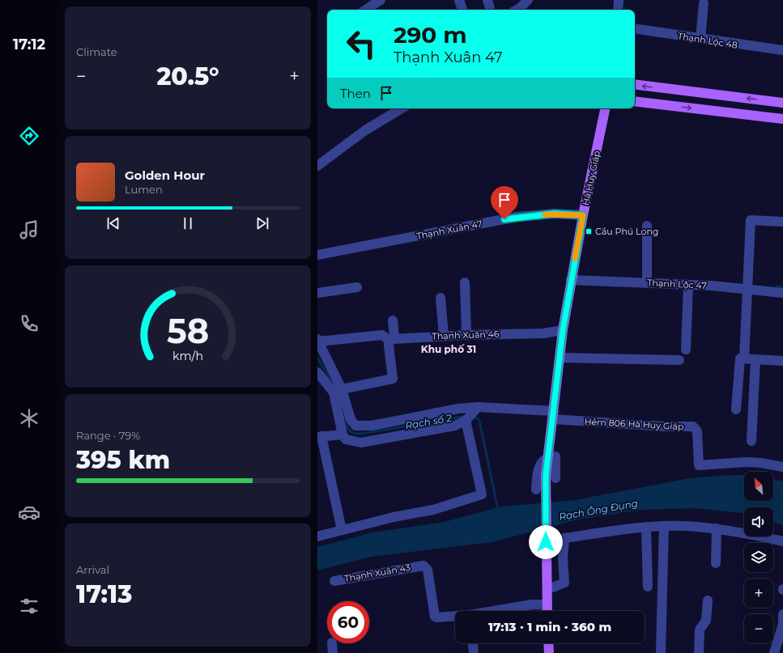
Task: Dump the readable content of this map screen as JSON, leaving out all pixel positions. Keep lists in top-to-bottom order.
{
  "streets": {
    "main road": ["Hà Huy Giáp"],
    "street": [
      "Thạnh Lộc 48",
      "Thạnh Xuân 47",
      "Thạnh Lộc 47",
      "Thạnh Xuân 46",
      "Hẻm 806 Hà Huy Giáp",
      "Thạnh Xuân 43"
    ]
  },
  "crossings": [
    ["Hà Huy Giáp", "Thạnh Xuân 47"],
    ["Hà Huy Giáp", "Thạnh Lộc 47"],
    ["Hà Huy Giáp", "Thạnh Xuân 46"],
    ["Hà Huy Giáp", "Hẻm 806 Hà Huy Giáp"]
  ],
  "districts": ["Khu phố 31"],
  "water": ["Rạch số 2", "Rạch Ông Đụng"],
  "places": {
    "transit": ["Cầu Phú Long"]
  },
  "north": "top left",
  "page": {
    "tabs": "17:12",
    "tile": [
      "Climate",
      ["Range · 79%", "395 km"],
      ["Arrival", "17:13"]
    ],
    "turn": ["290 m", "Thạnh Xuân 47"],
    "heat": ["−", "20.5°", "+"],
    "then": "Then",
    "song": ["Golden Hour", "Lumen"],
    "map_buttons": ["+", "−"],
    "limit": "60",
    "trip": "17:13 · 1 min · 360 m",
    "gauge": ["58", "km/h"]
  }
}
